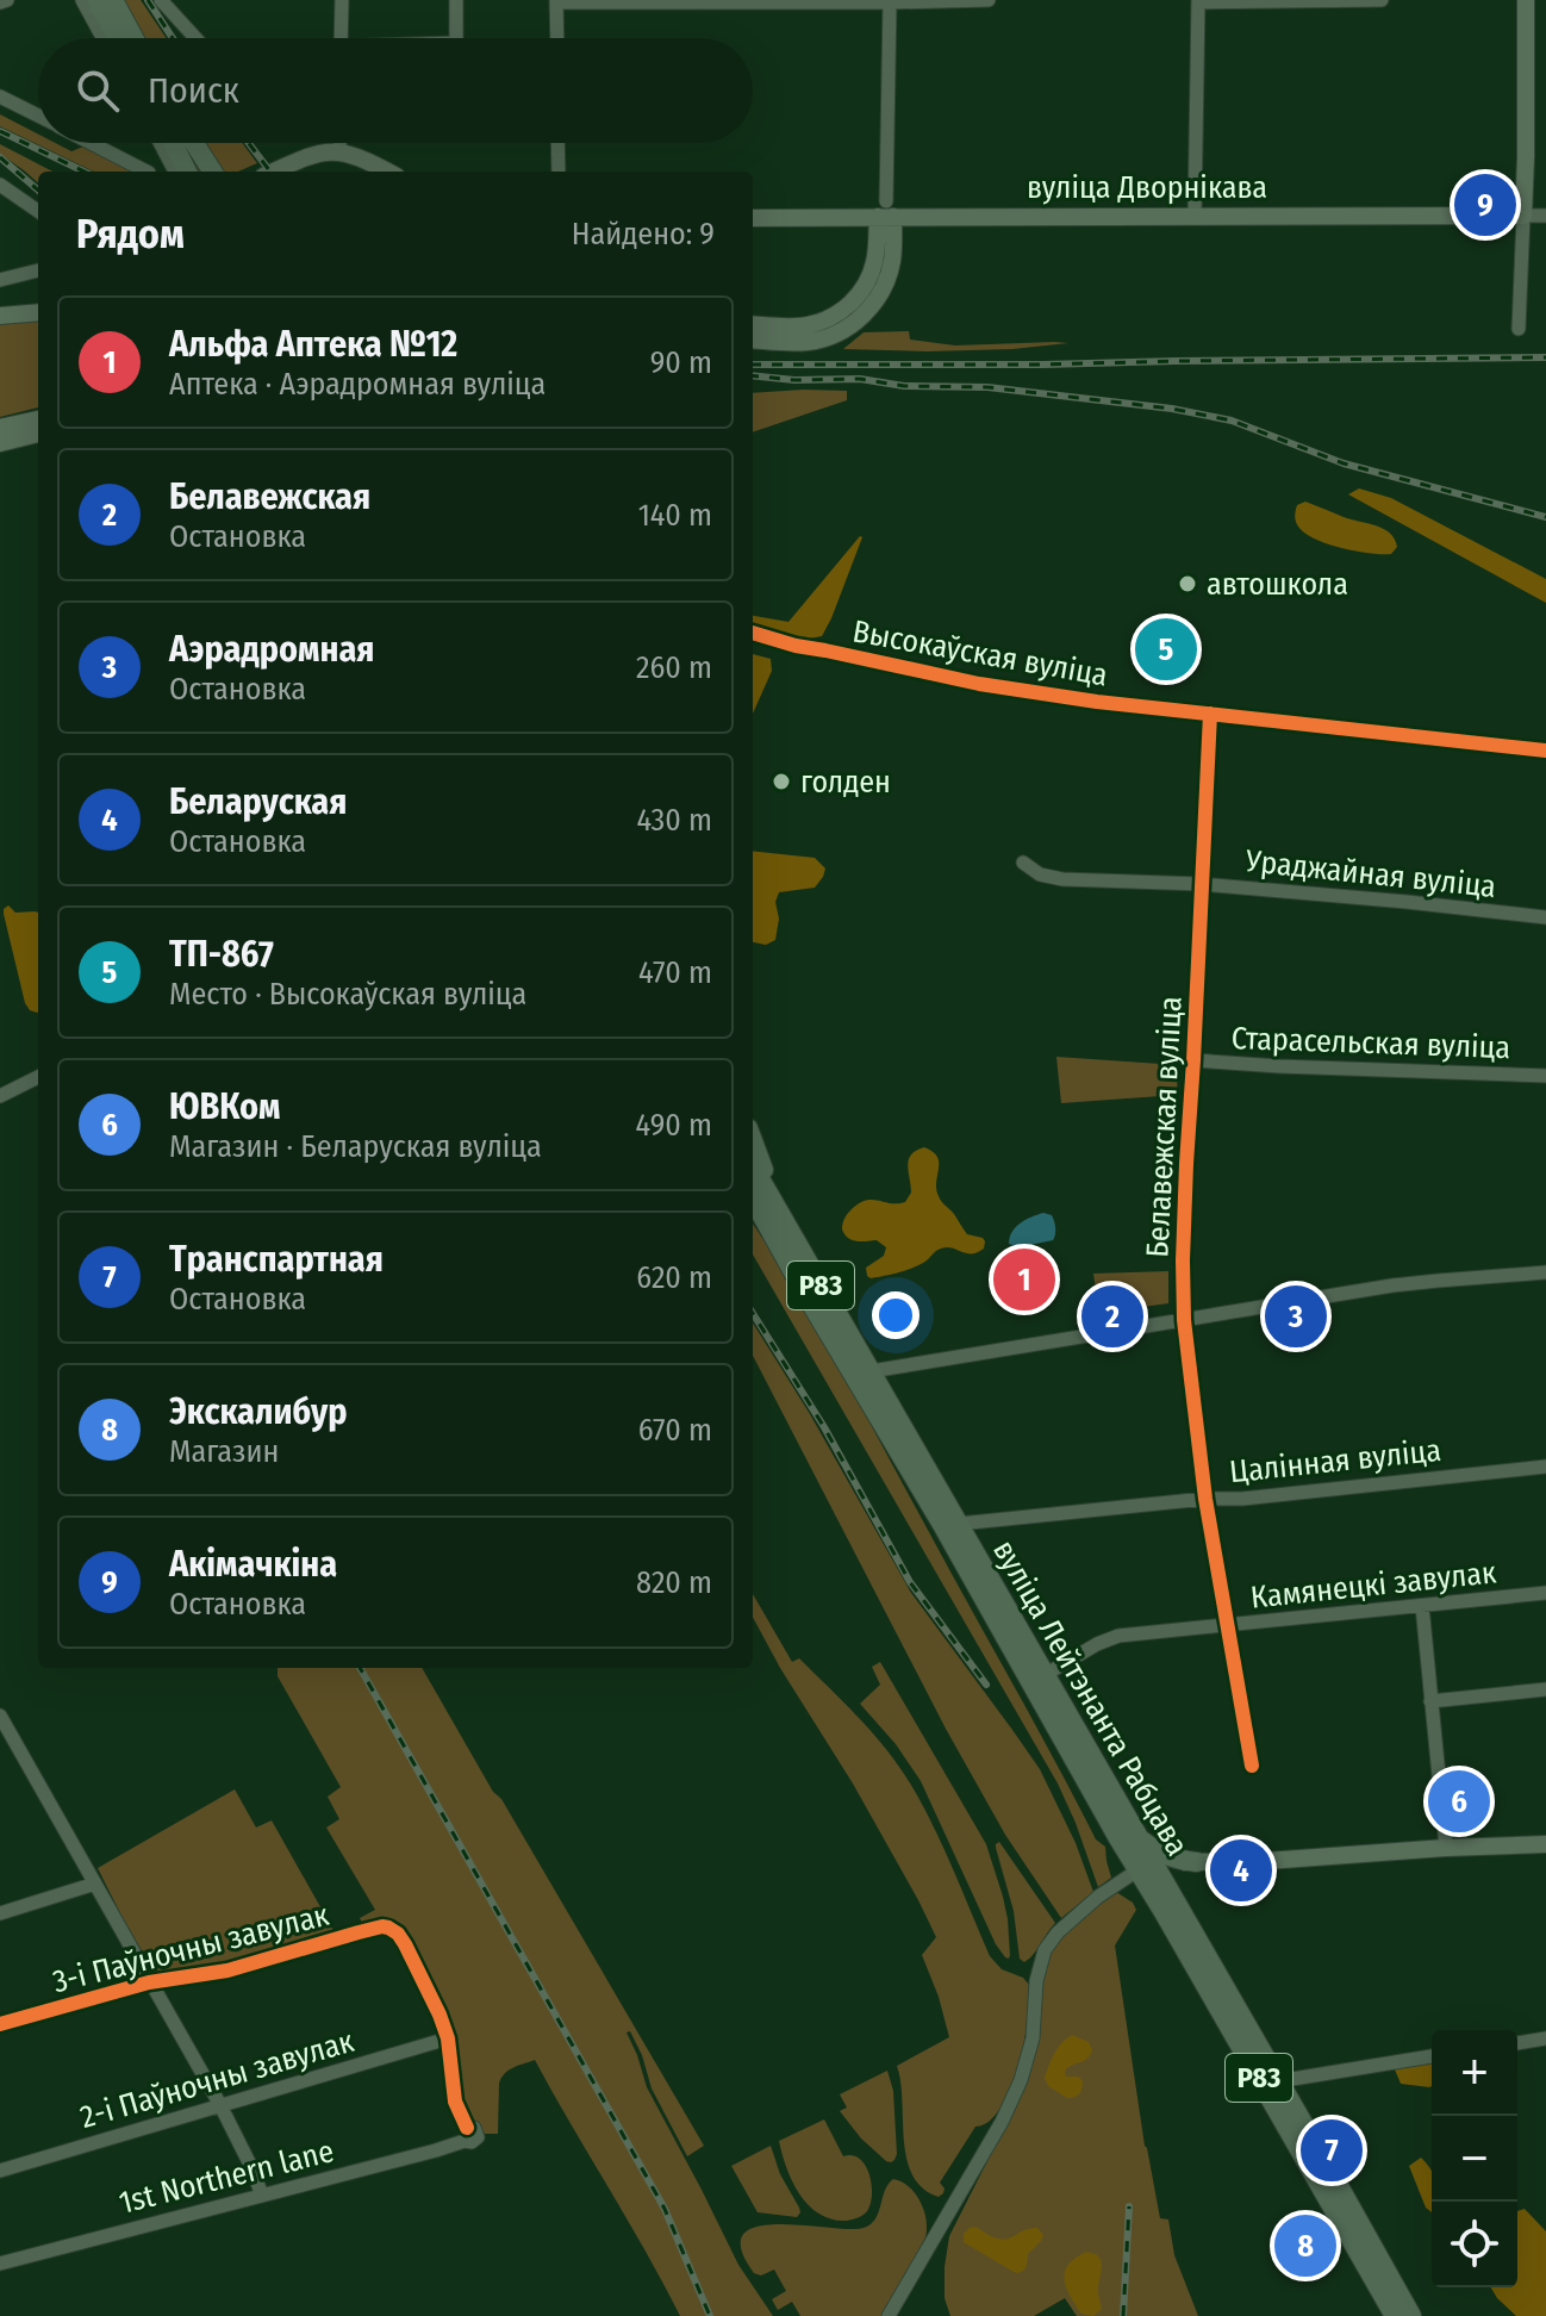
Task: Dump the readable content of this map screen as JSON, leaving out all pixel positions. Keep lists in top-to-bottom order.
{
  "streets": {
    "highway": ["Р83", "вуліца Лейтэнанта Рабцава"],
    "main road": ["вуліца Дворнікава"],
    "street": [
      "Высокаўская вуліца",
      "Ураджайная вуліца",
      "Старасельская вуліца",
      "Белавежская вуліца",
      "Цалінная вуліца",
      "Камянецкі завулак",
      "3-і Паўночны завулак",
      "2-і Паўночны завулак",
      "1st Northern lane"
    ]
  },
  "crossings": [
    ["Высокаўская вуліца", "Белавежская вуліца"],
    ["Ураджайная вуліца", "Белавежская вуліца"],
    ["Старасельская вуліца", "Белавежская вуліца"],
    ["Белавежская вуліца", "Цалінная вуліца"],
    ["Белавежская вуліца", "Камянецкі завулак"],
    ["Цалінная вуліца", "вуліца Лейтэнанта Рабцава"],
    ["Камянецкі завулак", "вуліца Лейтэнанта Рабцава"],
    ["3-і Паўночны завулак", "2-і Паўночны завулак"],
    ["3-і Паўночны завулак", "1st Northern lane"],
    ["2-і Паўночны завулак", "1st Northern lane"]
  ],
  "places": ["автошкола", "голден"],
  "page": {
    "search": "Поиск",
    "pins": [
      "9",
      "5",
      "1",
      "2",
      "3",
      "6",
      "4",
      "7",
      "8"
    ],
    "heading": ["Рядом", "Найдено: 9"],
    "list": [
      {
        "mark": "1",
        "name": "Альфа Аптека №12",
        "note": "Аптека · Аэрадромная вуліца",
        "value": "90 m"
      },
      {
        "mark": "2",
        "name": "Белавежская",
        "note": "Остановка",
        "value": "140 m"
      },
      {
        "mark": "3",
        "name": "Аэрадромная",
        "note": "Остановка",
        "value": "260 m"
      },
      {
        "mark": "4",
        "name": "Беларуская",
        "note": "Остановка",
        "value": "430 m"
      },
      {
        "mark": "5",
        "name": "ТП-867",
        "note": "Место · Высокаўская вуліца",
        "value": "470 m"
      },
      {
        "mark": "6",
        "name": "ЮВКом",
        "note": "Магазин · Беларуская вуліца",
        "value": "490 m"
      },
      {
        "mark": "7",
        "name": "Транспартная",
        "note": "Остановка",
        "value": "620 m"
      },
      {
        "mark": "8",
        "name": "Экскалибур",
        "note": "Магазин",
        "value": "670 m"
      },
      {
        "mark": "9",
        "name": "Акімачкіна",
        "note": "Остановка",
        "value": "820 m"
      }
    ],
    "map_buttons": ["+", "−"]
  }
}
